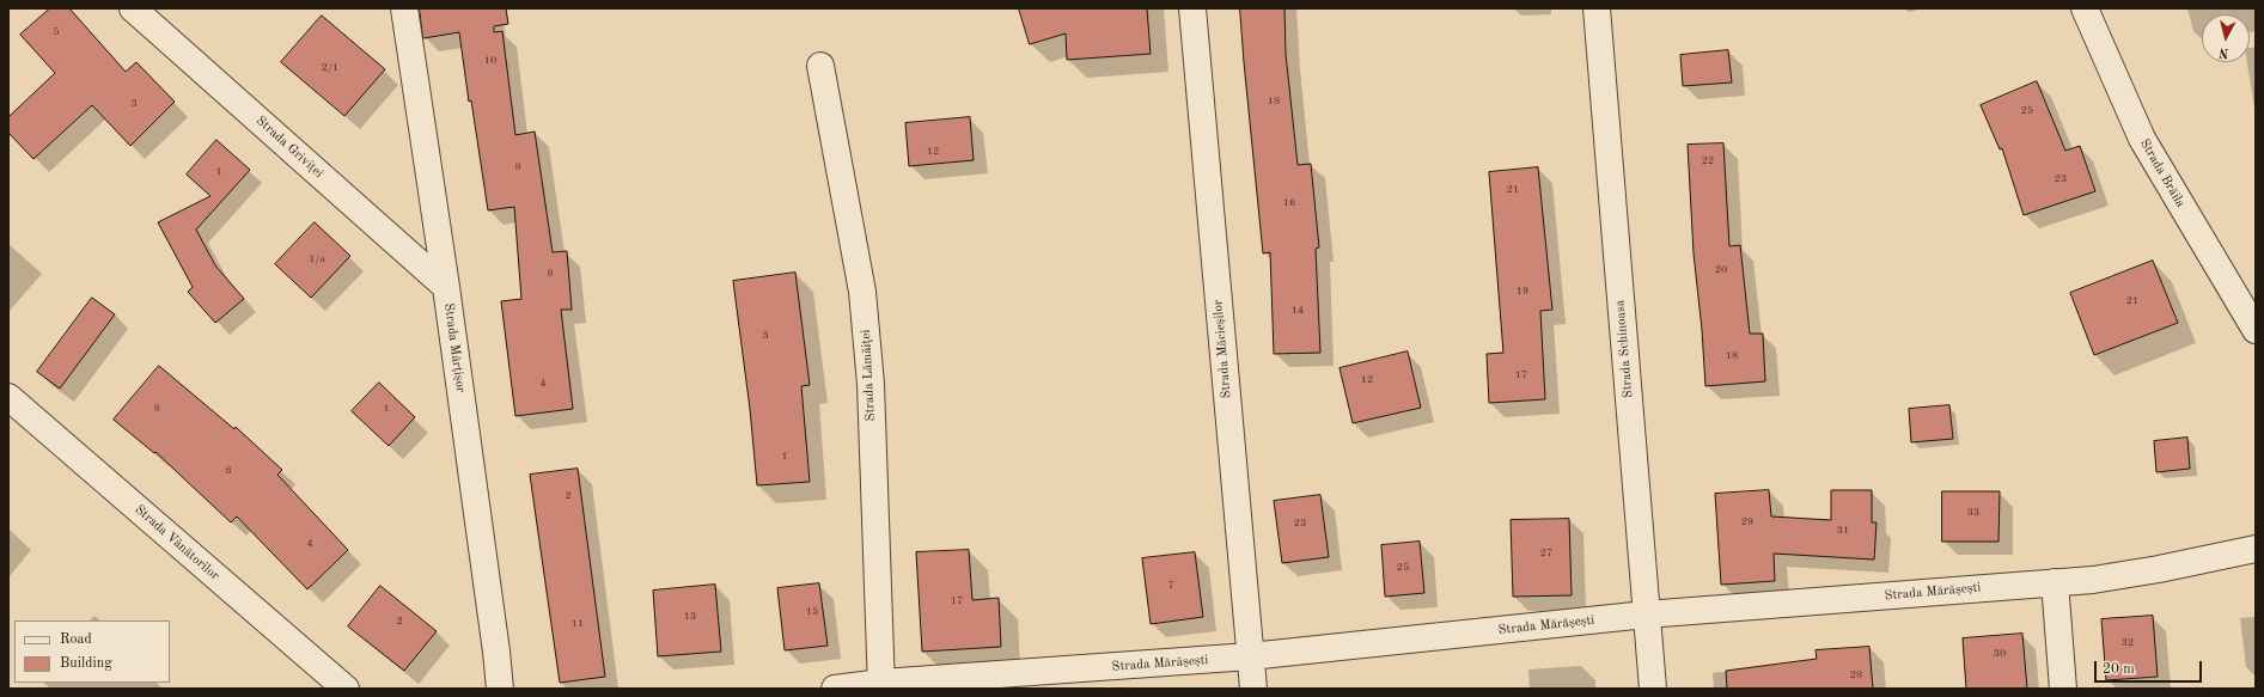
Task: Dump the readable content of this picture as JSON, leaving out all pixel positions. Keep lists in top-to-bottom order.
{
  "streets": {
    "street": [
      "Strada Griviței",
      "Strada Brăila",
      "Strada Mărțișor",
      "Strada Măcieșilor",
      "Strada Schinoasa",
      "Strada Lămăiței",
      "Strada Vânătorilor",
      "Strada Mărășești"
    ]
  },
  "crossings": [
    ["Strada Griviței", "Strada Mărțișor"],
    ["Strada Măcieșilor", "Strada Mărășești"],
    ["Strada Schinoasa", "Strada Mărășești"],
    ["Strada Lămăiței", "Strada Mărășești"]
  ],
  "house_numbers": [
    "5",
    "10",
    "2/1",
    "18",
    "3",
    "25",
    "12",
    "22",
    "8",
    "1",
    "23",
    "21",
    "16",
    "1/a",
    "20",
    "6",
    "19",
    "21",
    "14",
    "3",
    "18",
    "17",
    "12",
    "4",
    "8",
    "1",
    "1",
    "6",
    "2",
    "33",
    "29",
    "23",
    "31",
    "4",
    "27",
    "25",
    "7",
    "17",
    "15",
    "13",
    "2",
    "11",
    "32",
    "30",
    "28"
  ],
  "legend": ["Road", "Building"],
  "scale_bar": "20 m",
  "north": "bottom"
}
